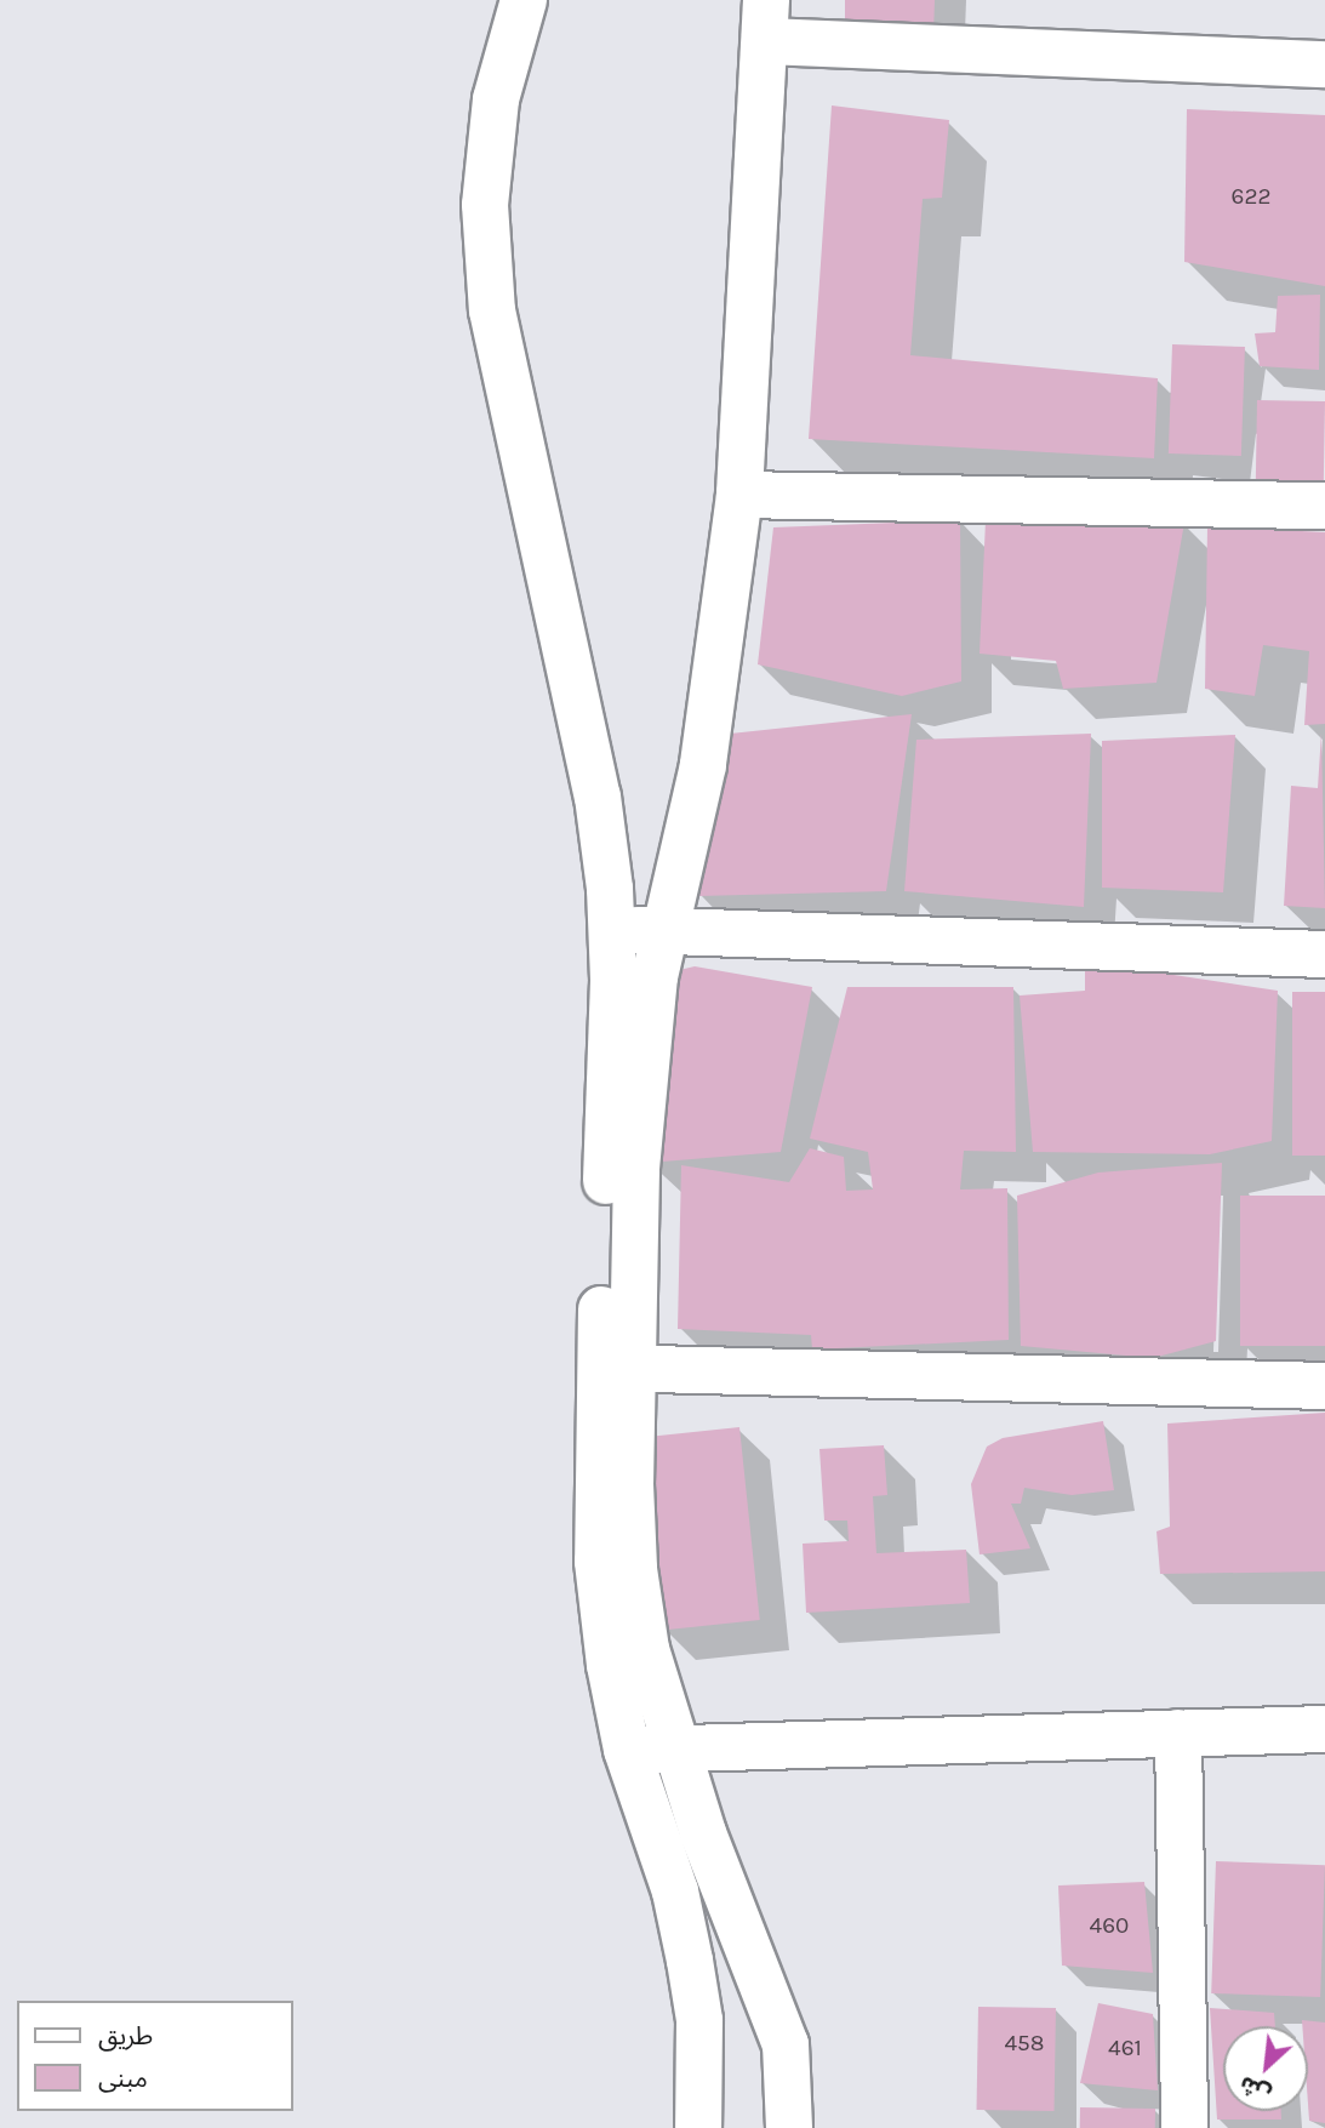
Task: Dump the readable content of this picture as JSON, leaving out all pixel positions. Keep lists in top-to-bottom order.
{
  "house_numbers": [
    "622",
    "460",
    "458",
    "461"
  ],
  "legend": ["طريق", "مبنى"],
  "north": "bottom left"
}
